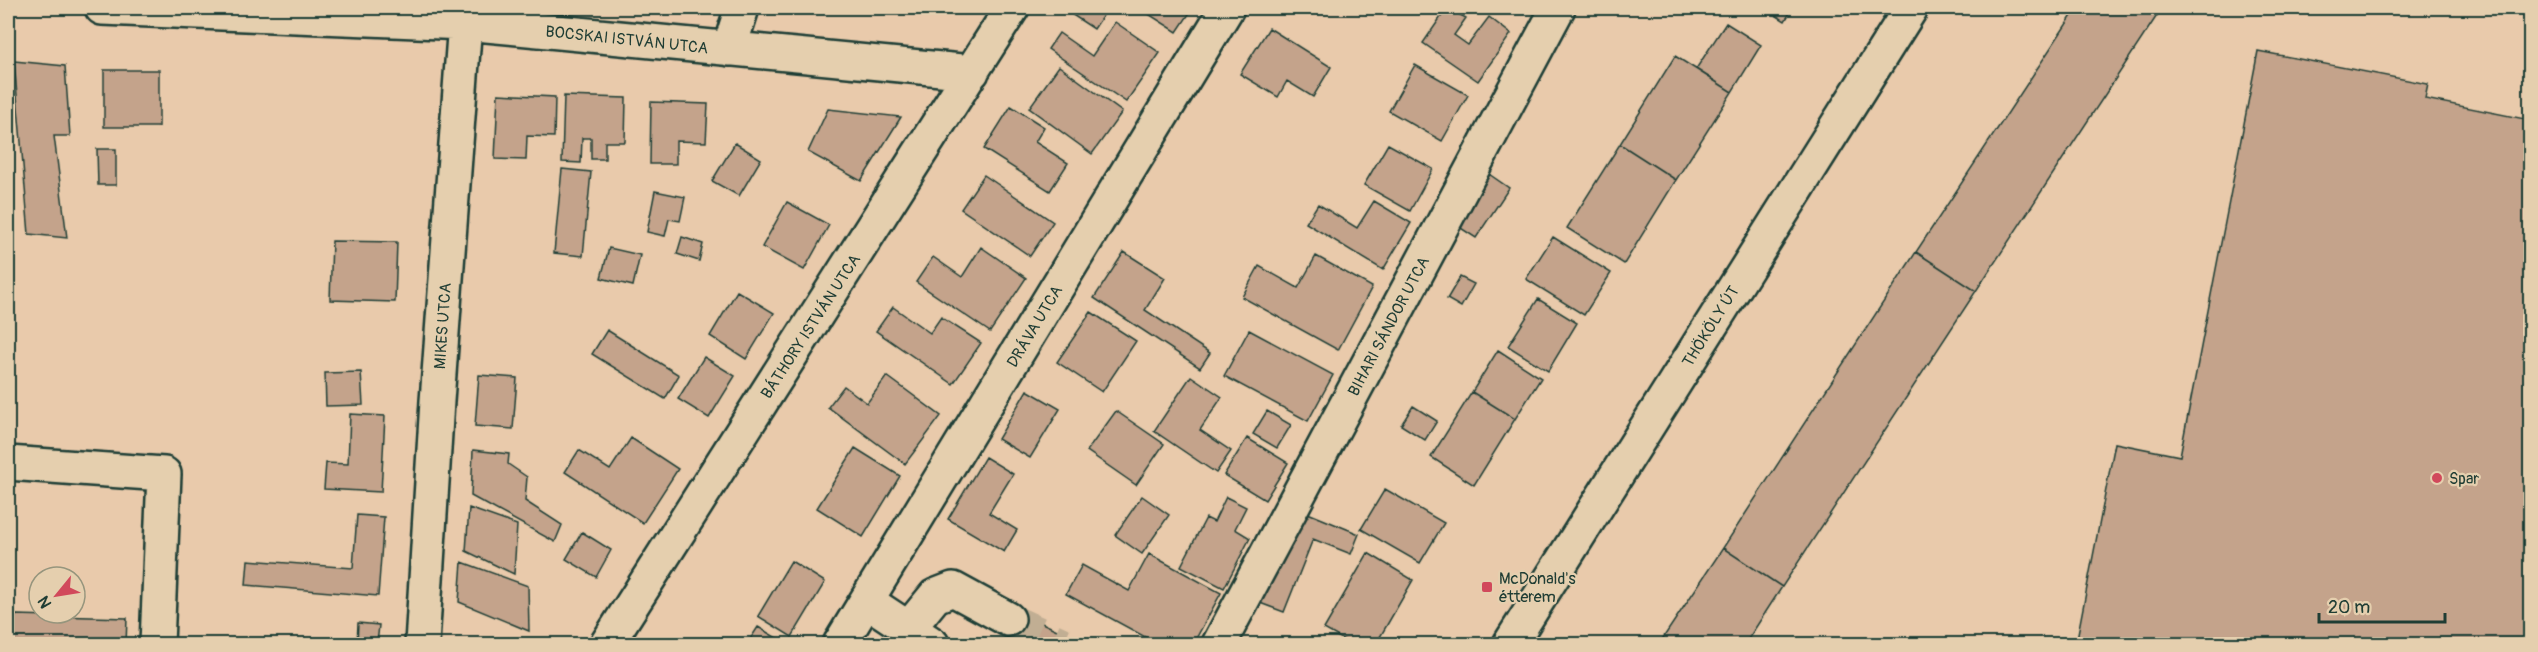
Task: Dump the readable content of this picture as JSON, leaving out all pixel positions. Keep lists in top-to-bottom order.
{
  "streets": {
    "street": [
      "BOCSKAI ISTVÁN UTCA",
      "MIKES UTCA",
      "BÁTHORY ISTVÁN UTCA",
      "DRÁVA UTCA",
      "BIHARI SÁNDOR UTCA",
      "THÖKÖLY ÚT"
    ]
  },
  "crossings": [
    ["BOCSKAI ISTVÁN UTCA", "MIKES UTCA"],
    ["BOCSKAI ISTVÁN UTCA", "BÁTHORY ISTVÁN UTCA"]
  ],
  "places": {
    "other": ["Spar"],
    "transit": ["McDonald's étterem"]
  },
  "scale_bar": "20 m",
  "north": "bottom left"
}
